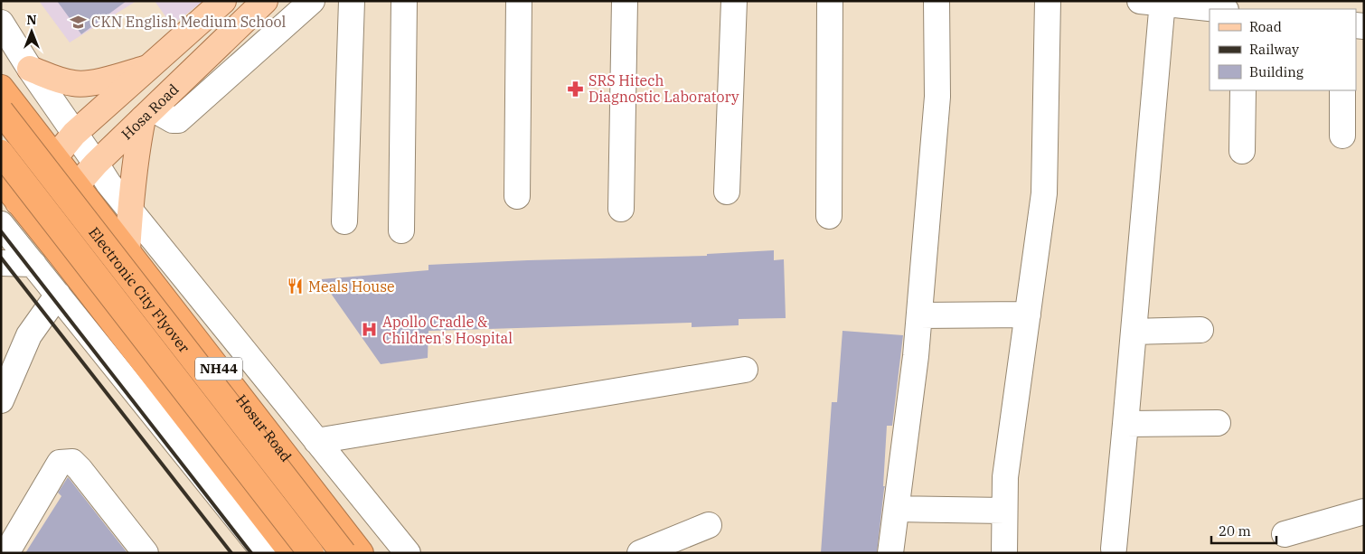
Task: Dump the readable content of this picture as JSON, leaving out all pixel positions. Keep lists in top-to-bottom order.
{
  "streets": {
    "highway": ["Electronic City Flyover", "NH44", "Hosur Road"],
    "main road": ["Hosa Road"]
  },
  "crossings": [
    ["Hosa Road", "Hosur Road"]
  ],
  "places": {
    "school or university": ["CKN English Medium School"],
    "pharmacy": ["SRS Hitech Diagnostic Laboratory"],
    "restaurant": ["Meals House"],
    "hospital": ["Apollo Cradle & Children's Hospital"]
  },
  "legend": ["Road", "Railway", "Building"],
  "scale_bar": "20 m",
  "north": "top"
}
